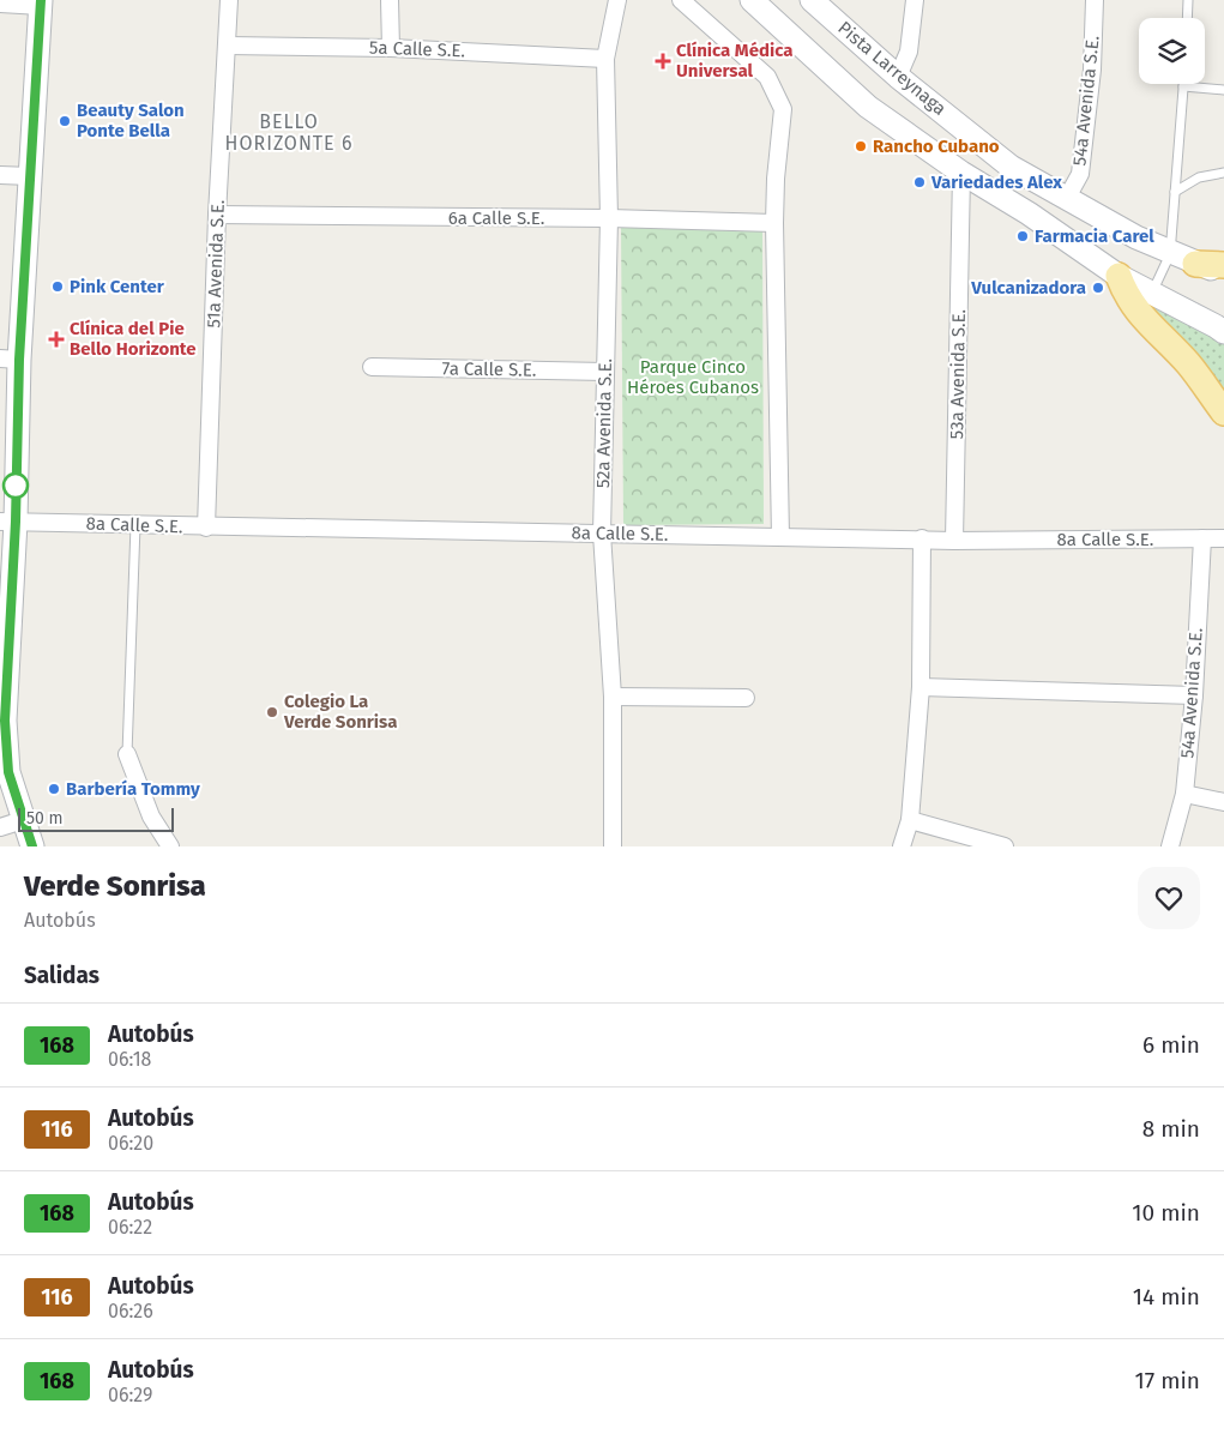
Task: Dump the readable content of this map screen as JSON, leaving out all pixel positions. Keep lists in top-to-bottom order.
{
  "streets": {
    "main road": ["Pista Larreynaga"],
    "street": [
      "5a Calle S.E.",
      "54a Avenida S.E.",
      "6a Calle S.E.",
      "51a Avenida S.E.",
      "7a Calle S.E.",
      "53a Avenida S.E.",
      "52a Avenida S.E.",
      "8a Calle S.E."
    ]
  },
  "crossings": [
    ["5a Calle S.E.", "51a Avenida S.E."],
    ["5a Calle S.E.", "52a Avenida S.E."],
    ["Pista Larreynaga", "54a Avenida S.E."],
    ["54a Avenida S.E.", "8a Calle S.E."],
    ["6a Calle S.E.", "51a Avenida S.E."],
    ["6a Calle S.E.", "52a Avenida S.E."],
    ["51a Avenida S.E.", "8a Calle S.E."],
    ["7a Calle S.E.", "52a Avenida S.E."],
    ["53a Avenida S.E.", "8a Calle S.E."],
    ["52a Avenida S.E.", "8a Calle S.E."]
  ],
  "districts": ["BELLO HORIZONTE 6"],
  "parks": ["Parque Cinco Héroes Cubanos"],
  "places": {
    "health": ["Clínica Médica Universal", "Clínica del Pie Bello Horizonte"],
    "other": [
      "Beauty Salon Ponte Bella",
      "Rancho Cubano",
      "Variedades Alex",
      "Farmacia Carel",
      "Pink Center",
      "Vulcanizadora",
      "Colegio La Verde Sonrisa",
      "Barbería Tommy"
    ]
  },
  "lines": ["bus line 168"],
  "scale_bar": "50 m",
  "page": {
    "scale": "50 m",
    "heading": [
      ["Verde Sonrisa", "Autobús"],
      "Salidas"
    ],
    "list": [
      {
        "mark": "168",
        "name": "Autobús",
        "note": "06:18",
        "value": "6 min"
      },
      {
        "mark": "116",
        "name": "Autobús",
        "note": "06:20",
        "value": "8 min"
      },
      {
        "mark": "168",
        "name": "Autobús",
        "note": "06:22",
        "value": "10 min"
      },
      {
        "mark": "116",
        "name": "Autobús",
        "note": "06:26",
        "value": "14 min"
      },
      {
        "mark": "168",
        "name": "Autobús",
        "note": "06:29",
        "value": "17 min"
      }
    ]
  }
}
